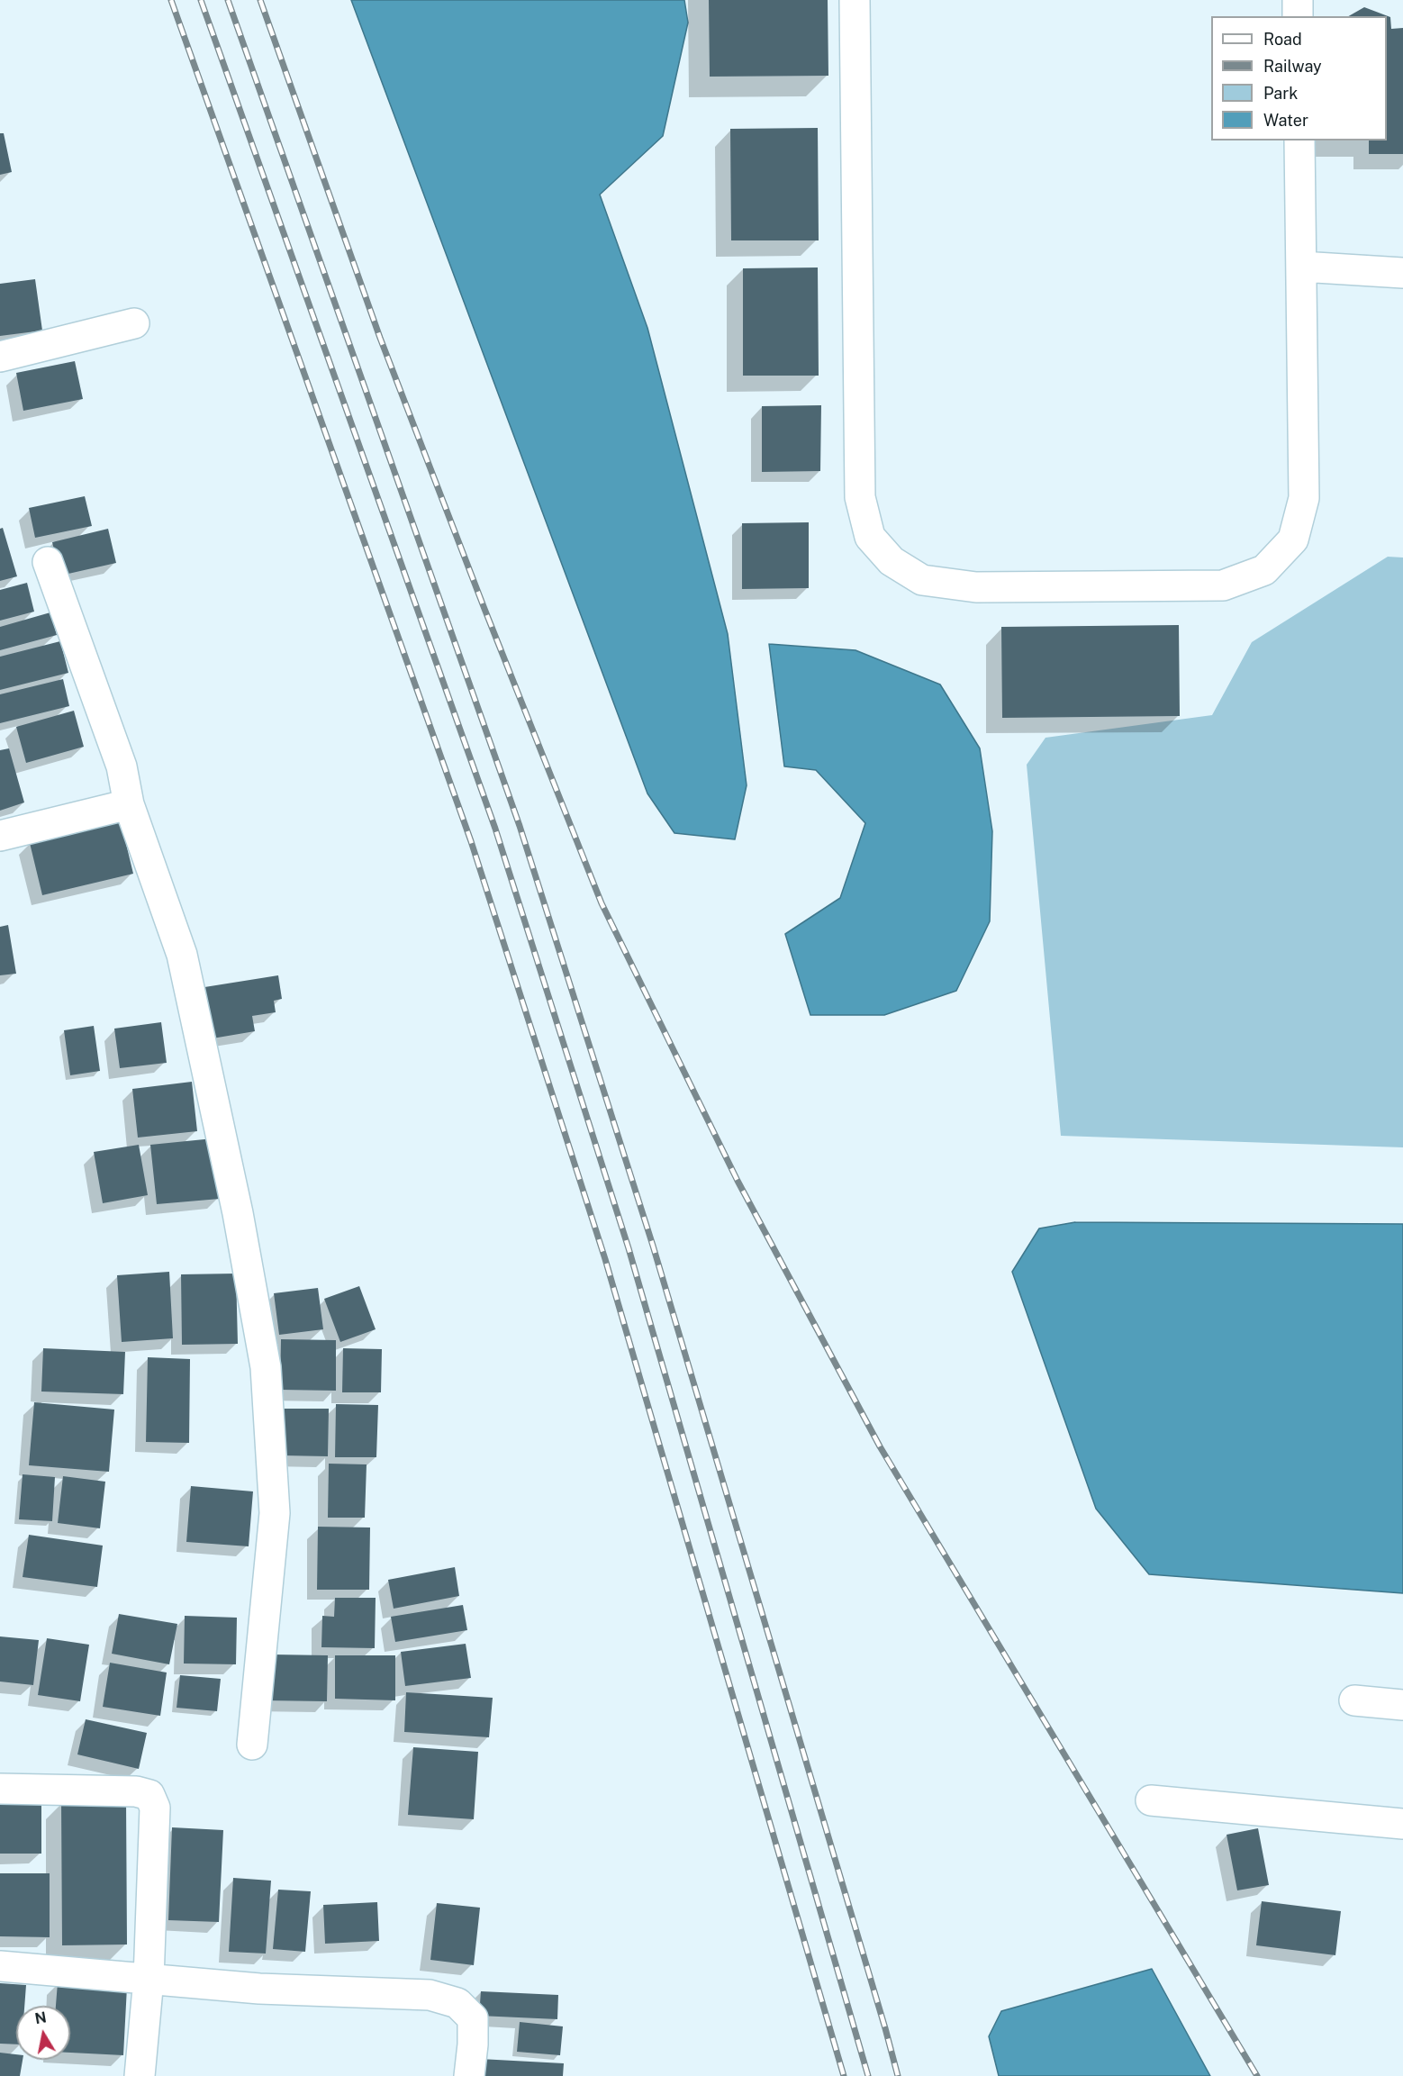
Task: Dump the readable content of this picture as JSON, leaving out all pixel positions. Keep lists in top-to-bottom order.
{
  "legend": [
    "Road",
    "Railway",
    "Park",
    "Water"
  ],
  "north": "top"
}
